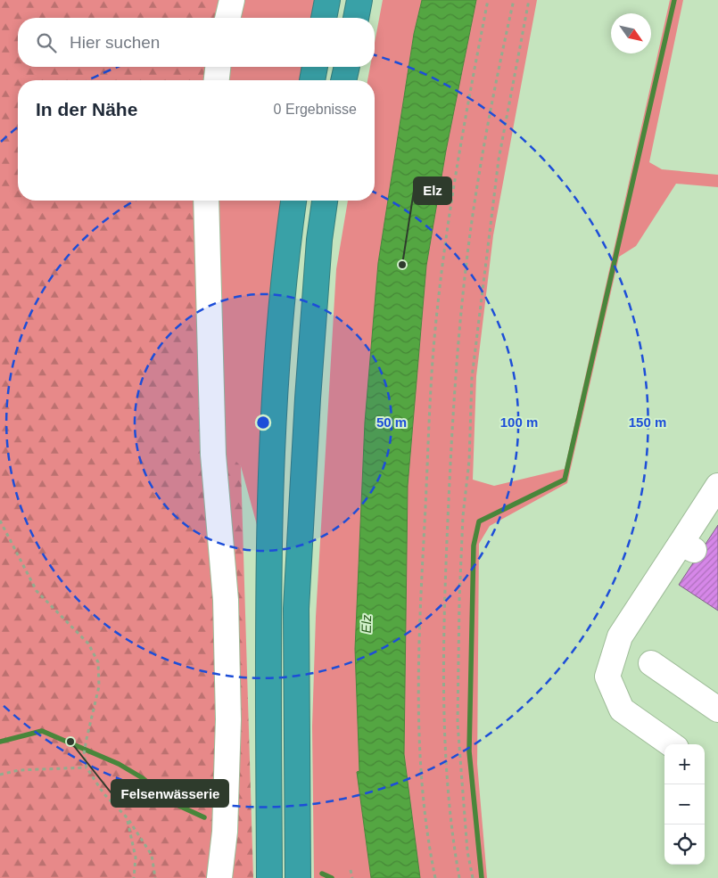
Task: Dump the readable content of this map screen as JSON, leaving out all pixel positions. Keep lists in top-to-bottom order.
{
  "water": ["Elz"],
  "places": ["Elz", "Felsenwässerie"],
  "north": "bottom right",
  "page": {
    "search": "Hier suchen",
    "heading": ["In der Nähe", "0 Ergebnisse"],
    "map_buttons": ["+", "−"]
  },
  "rings": ["50 m", "100 m", "150 m"]
}
